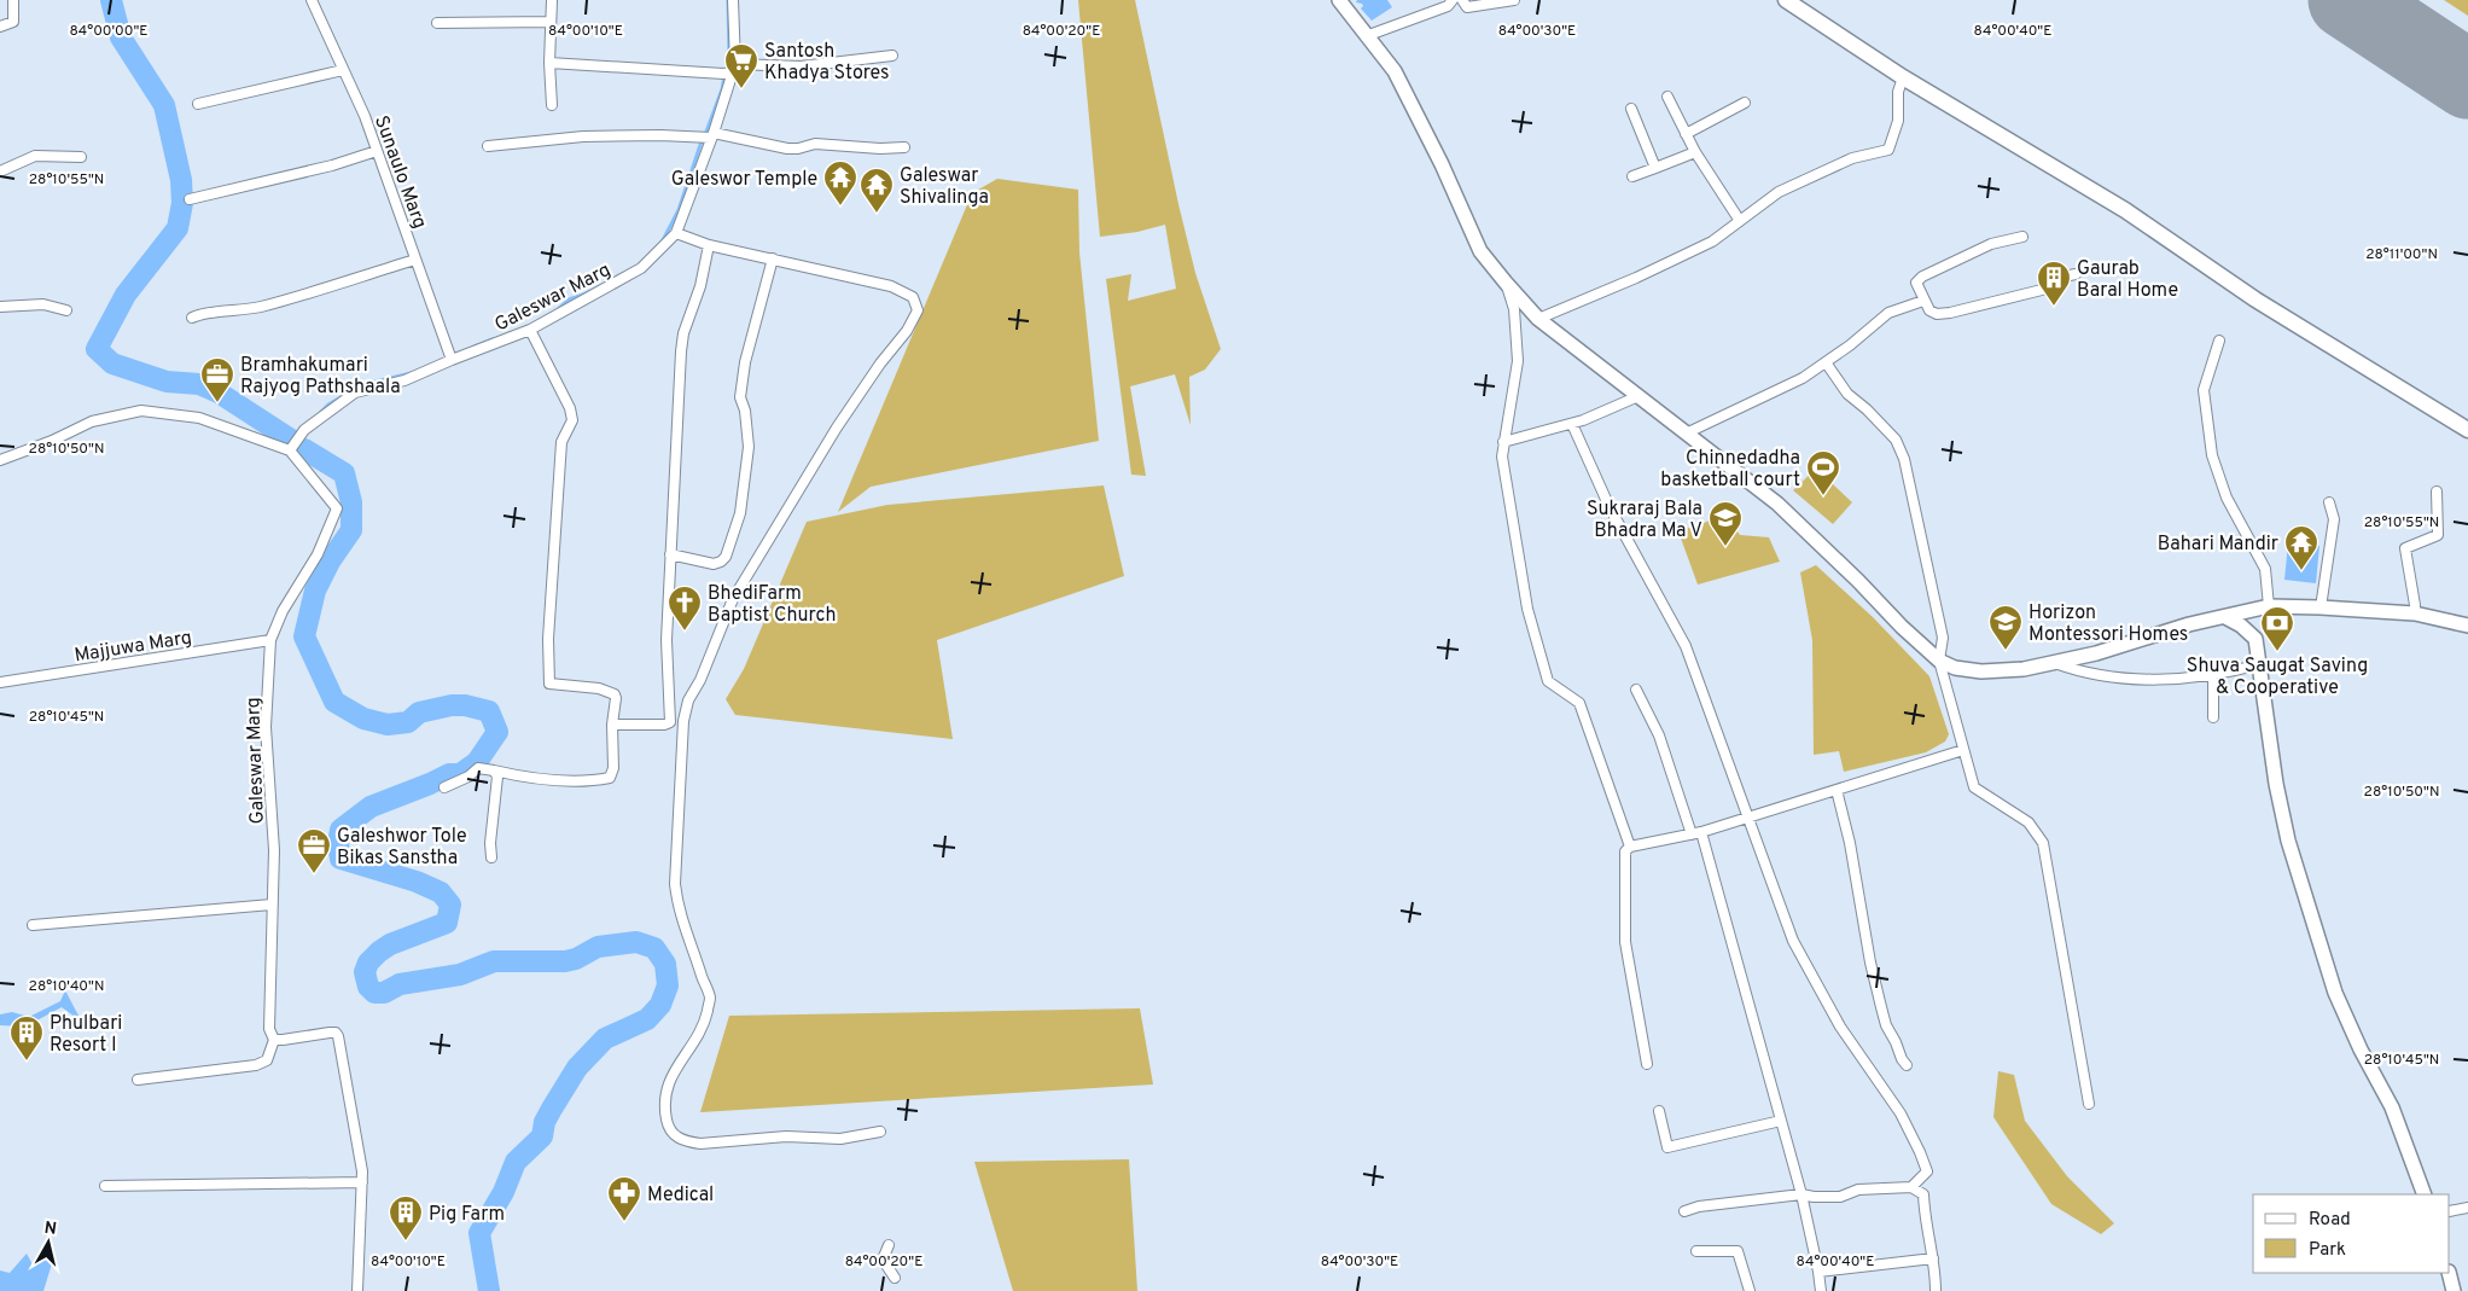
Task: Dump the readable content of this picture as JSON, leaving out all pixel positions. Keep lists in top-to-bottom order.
{
  "streets": {
    "street": ["Sunaulo Marg", "Galeswar Marg", "Majjuwa Marg"]
  },
  "crossings": [
    ["Sunaulo Marg", "Galeswar Marg"],
    ["Galeswar Marg", "Majjuwa Marg"]
  ],
  "places": {
    "supermarket": ["Santosh Khadya Stores"],
    "temple": ["Galeswor Temple", "Galeswar Shivalinga", "Bahari Mandir"],
    "building": ["Gaurab Baral Home", "Phulbari Resort l", "Pig Farm"],
    "office": ["Bramhakumari Rajyog Pathshaala", "Galeshwor Tole Bikas Sanstha"],
    "sports": ["Chinnedadha basketball court"],
    "school or university": ["Sukraraj Bala Bhadra Ma V", "Horizon Montessori Homes"],
    "church": ["BhediFarm Baptist Church"],
    "bank": ["Shuva Saugat Saving & Cooperative"],
    "pharmacy": ["Medical"]
  },
  "legend": ["Road", "Park"],
  "north": "top",
  "coordinates": [
    "84°00'00\"E",
    "84°00'10\"E",
    "84°00'20\"E",
    "84°00'30\"E",
    "84°00'40\"E",
    "28°10'55\"N",
    "28°11'00\"N",
    "28°10'50\"N",
    "28°10'45\"N",
    "28°10'40\"N"
  ]
}
